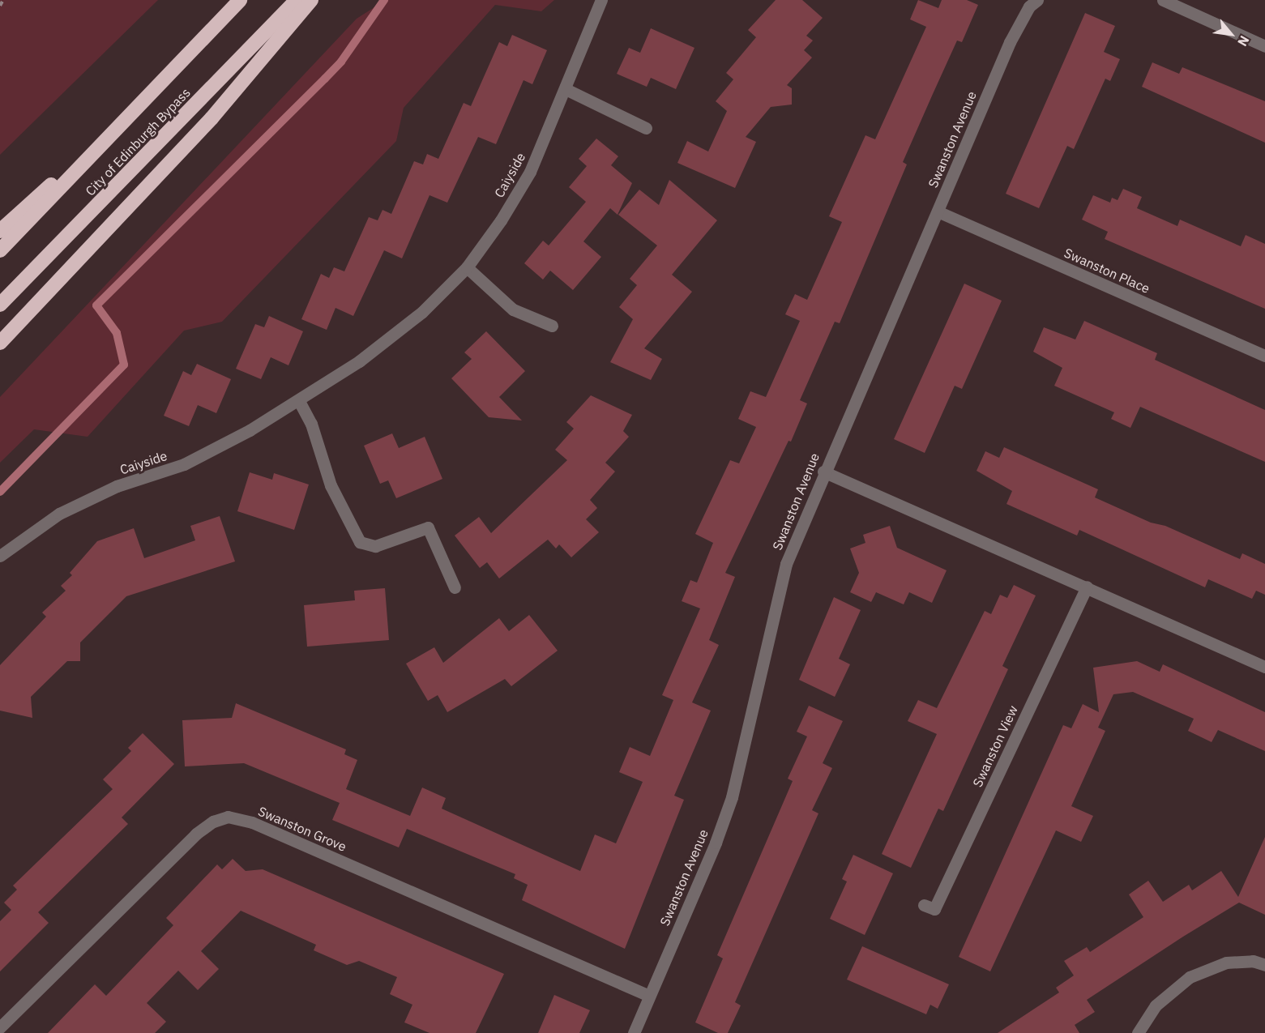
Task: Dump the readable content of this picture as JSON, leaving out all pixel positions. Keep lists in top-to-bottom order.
{
  "streets": {
    "highway": ["City of Edinburgh Bypass"],
    "street": [
      "Swanston Avenue",
      "Caiyside",
      "Swanston Place",
      "Swanston View",
      "Swanston Grove"
    ]
  },
  "crossings": [
    ["Swanston Avenue", "Swanston Place"],
    ["Swanston Avenue", "Swanston Grove"]
  ],
  "north": "bottom right"
}
